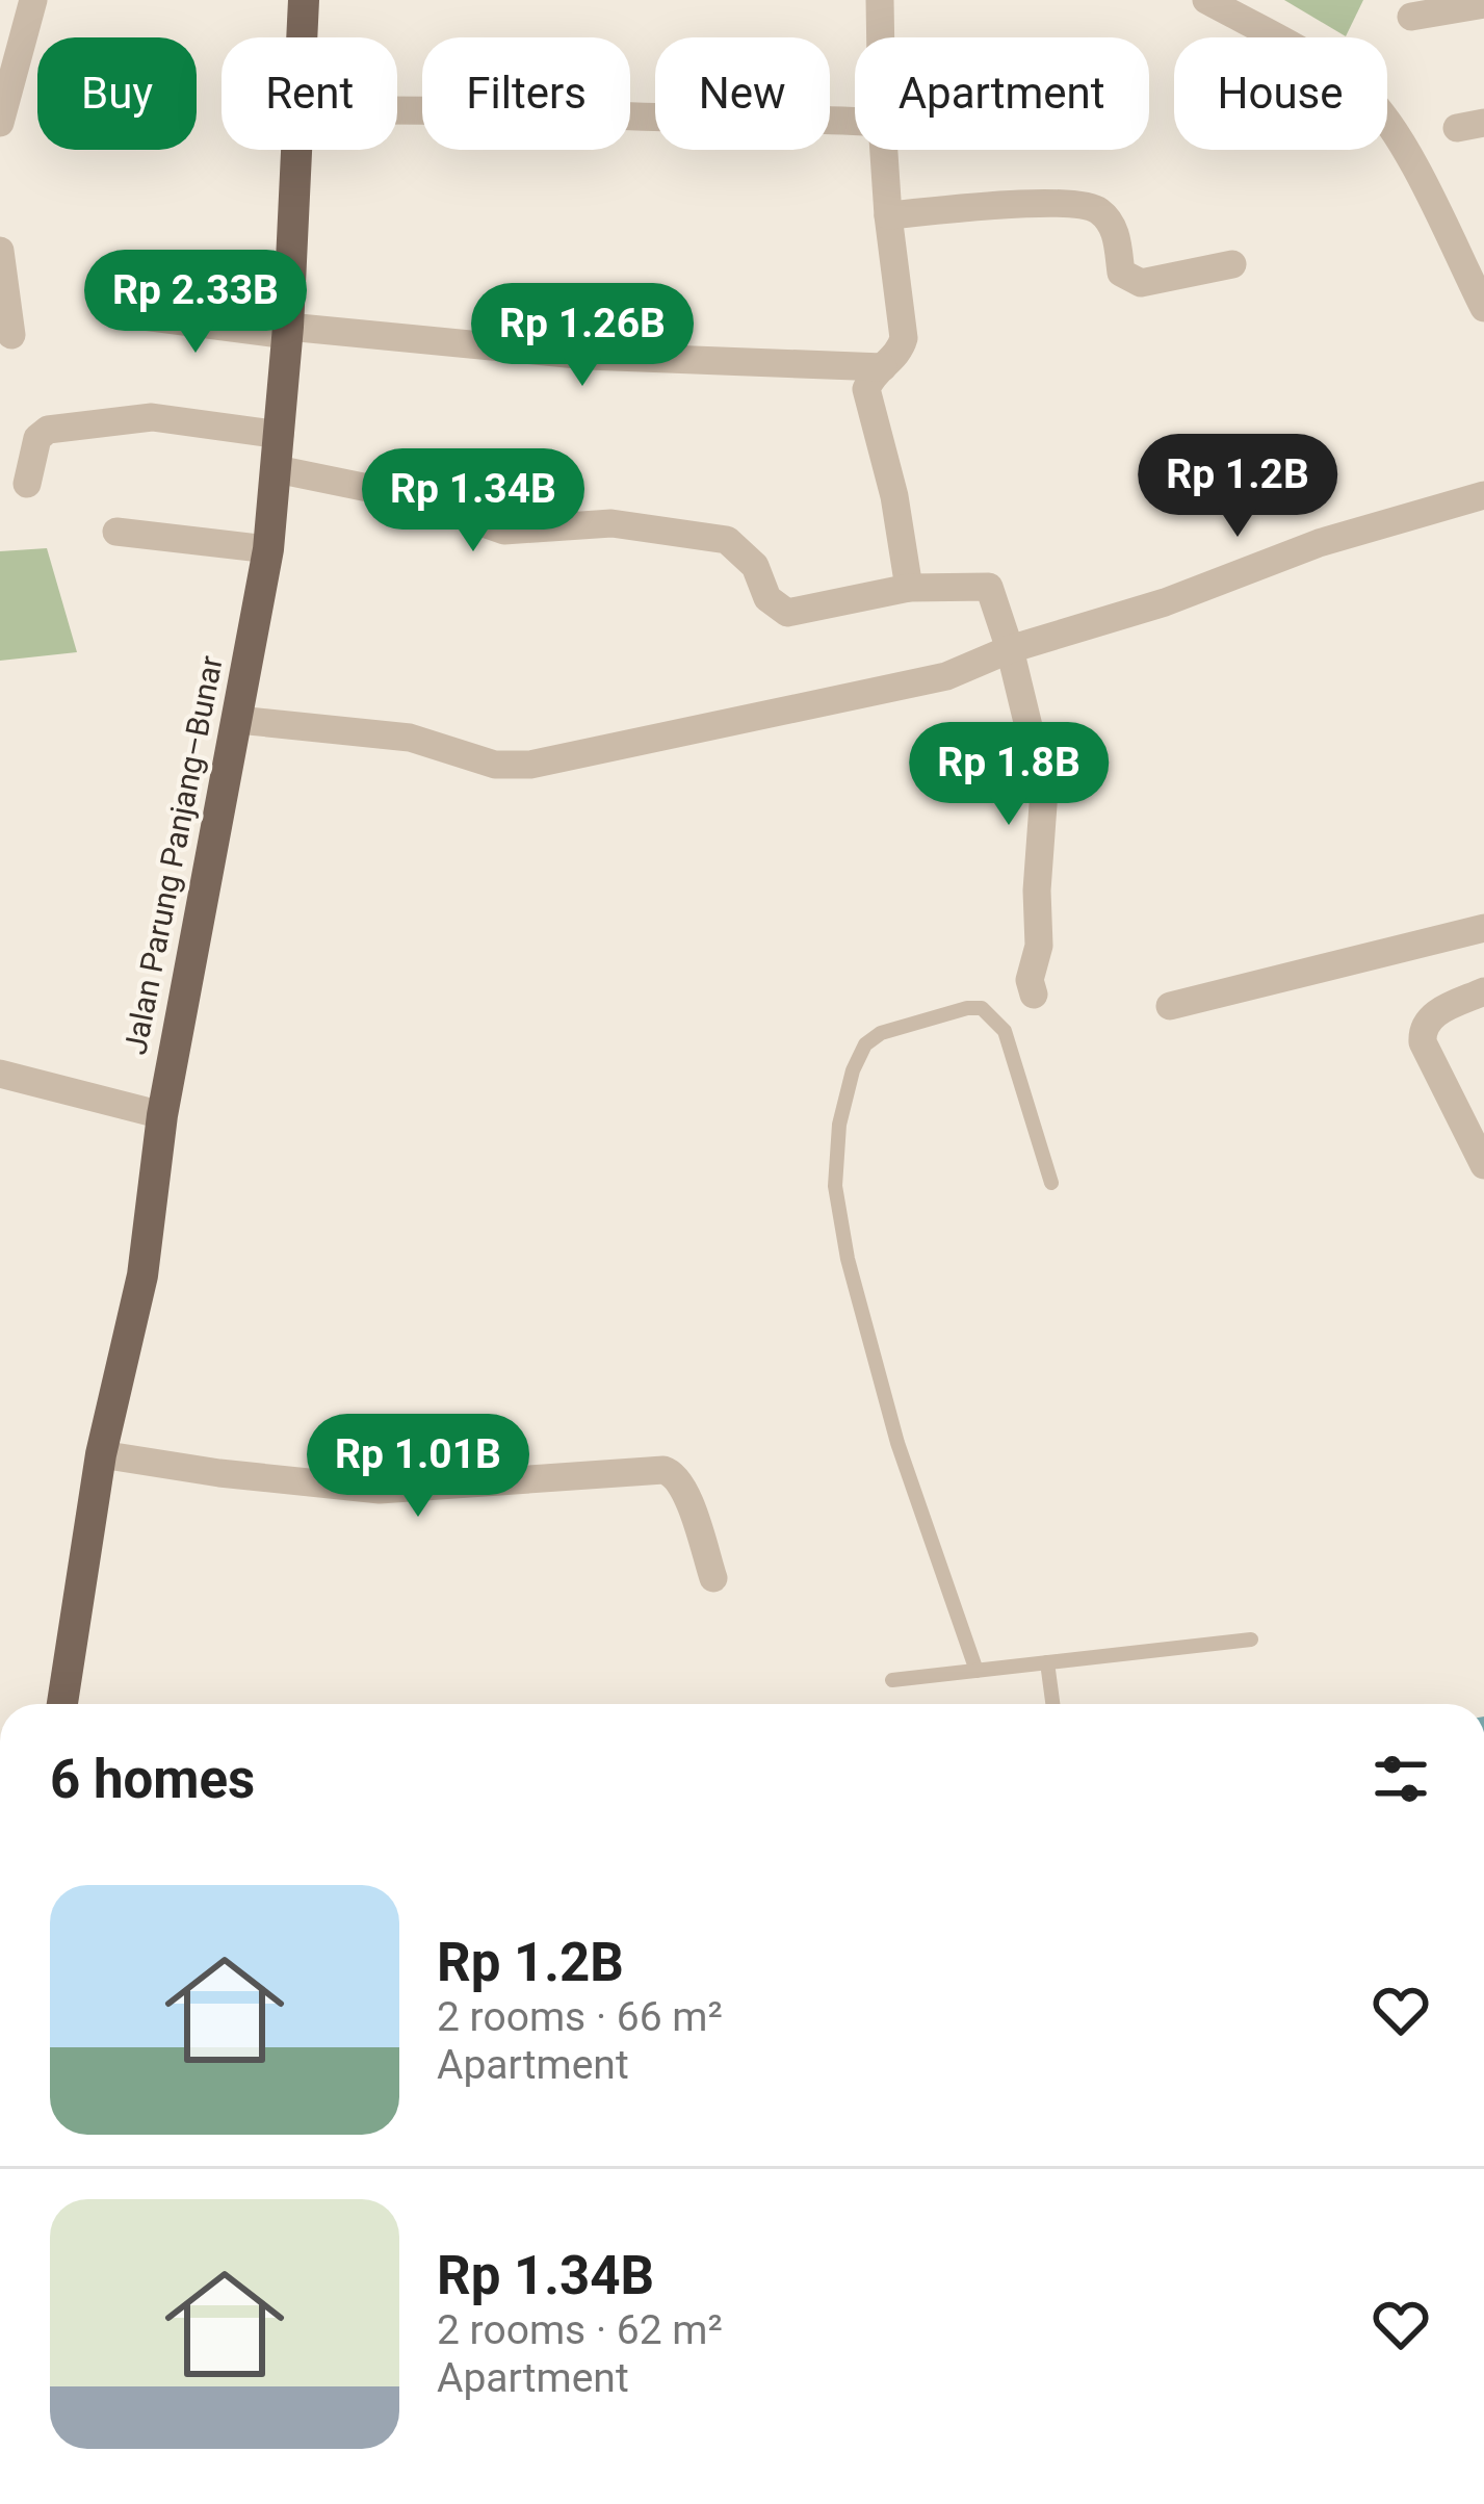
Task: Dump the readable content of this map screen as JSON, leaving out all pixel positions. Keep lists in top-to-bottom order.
{
  "streets": {
    "main road": ["Jalan Parung Panjang–Bunar"]
  },
  "page": {
    "chip": [
      "Buy",
      "Rent",
      "Filters",
      "New",
      "Apartment",
      "House"
    ],
    "price": [
      "Rp 2.33B",
      "Rp 1.26B",
      "Rp 1.2B",
      "Rp 1.34B",
      "Rp 1.8B",
      "Rp 1.01B"
    ],
    "heading": "6 homes",
    "list": [
      {
        "name": "Rp 1.2B",
        "note": "2 rooms · 66 m² · Apartment"
      },
      {
        "name": "Rp 1.34B",
        "note": "2 rooms · 62 m² · Apartment"
      }
    ]
  }
}
